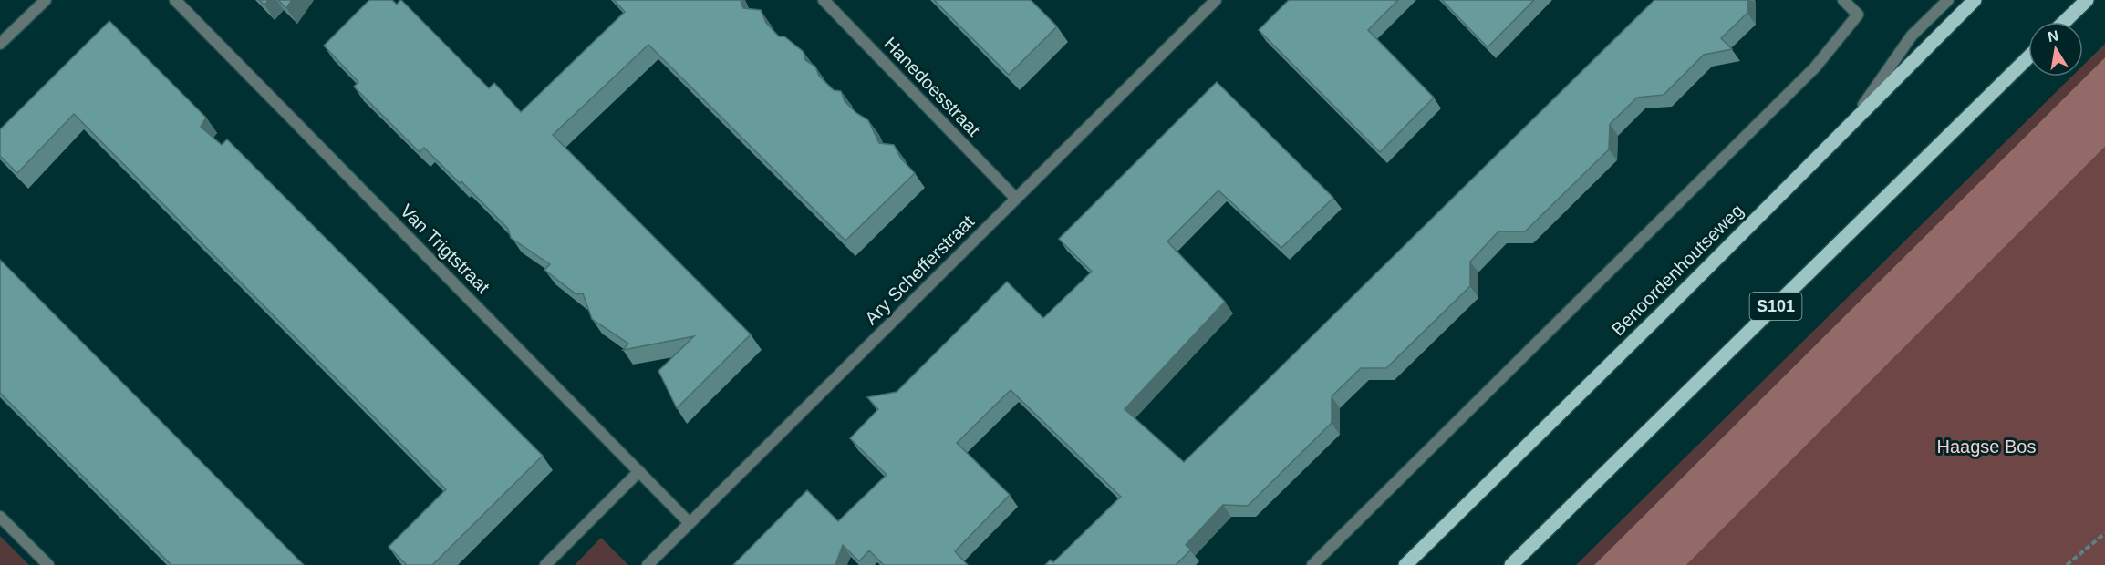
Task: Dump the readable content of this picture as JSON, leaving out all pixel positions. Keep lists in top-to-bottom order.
{
  "streets": {
    "main road": ["Benoordenhoutseweg", "S101"],
    "street": ["Hanedoesstraat", "Van Trigtstraat", "Ary Schefferstraat"]
  },
  "crossings": [
    ["Hanedoesstraat", "Ary Schefferstraat"],
    ["Van Trigtstraat", "Ary Schefferstraat"]
  ],
  "parks": ["Haagse Bos"],
  "north": "top"
}
